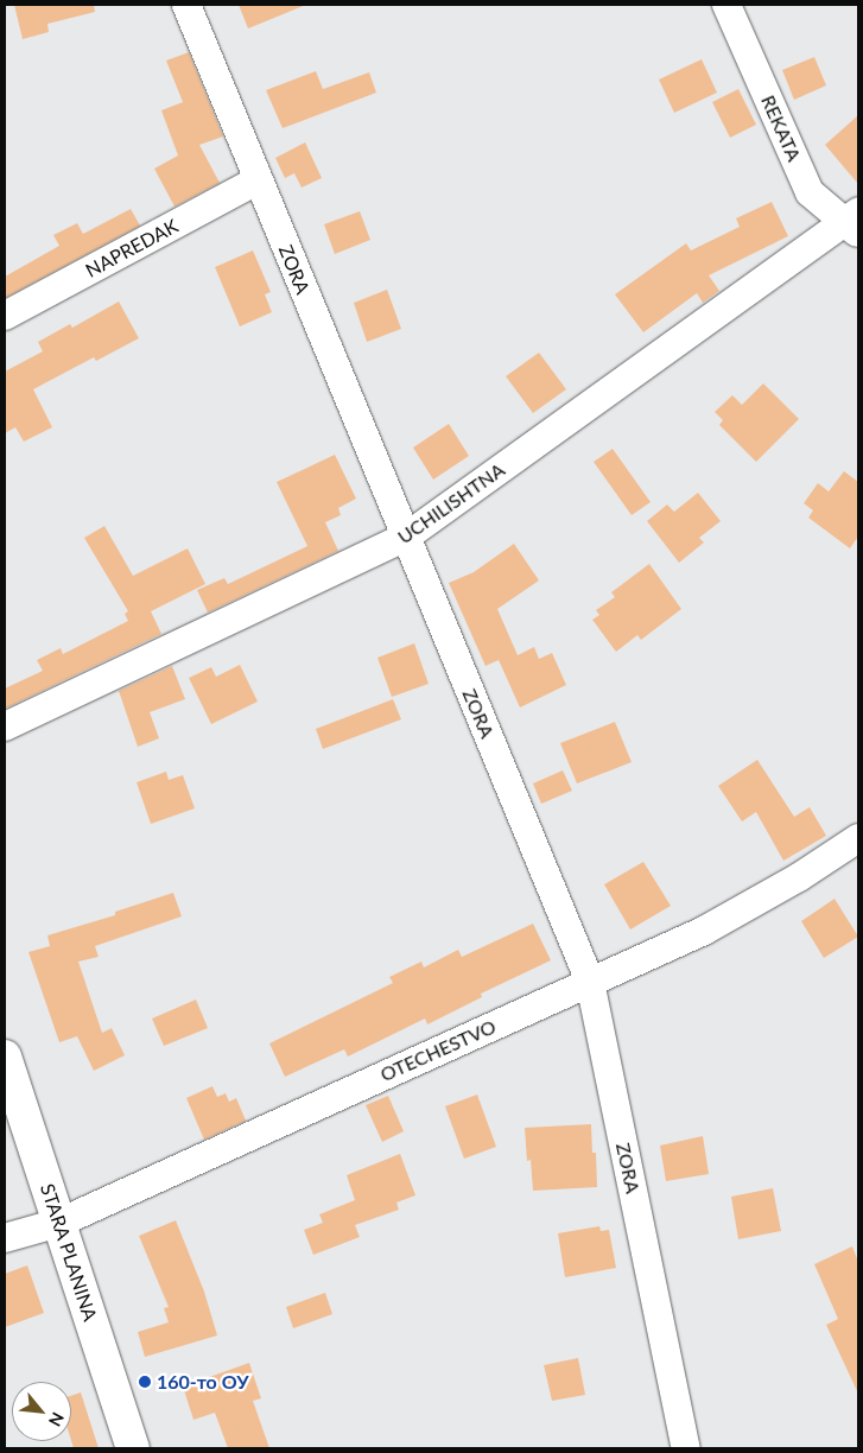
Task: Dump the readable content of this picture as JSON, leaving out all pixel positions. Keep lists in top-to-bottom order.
{
  "streets": {
    "street": [
      "REKATA",
      "NAPREDAK",
      "ZORA",
      "UCHILISHTNA",
      "OTECHESTVO",
      "STARA PLANINA"
    ]
  },
  "crossings": [
    ["REKATA", "UCHILISHTNA"],
    ["NAPREDAK", "ZORA"],
    ["ZORA", "UCHILISHTNA"],
    ["ZORA", "OTECHESTVO"],
    ["OTECHESTVO", "STARA PLANINA"]
  ],
  "places": ["160-то ОУ"],
  "north": "bottom right"
}
